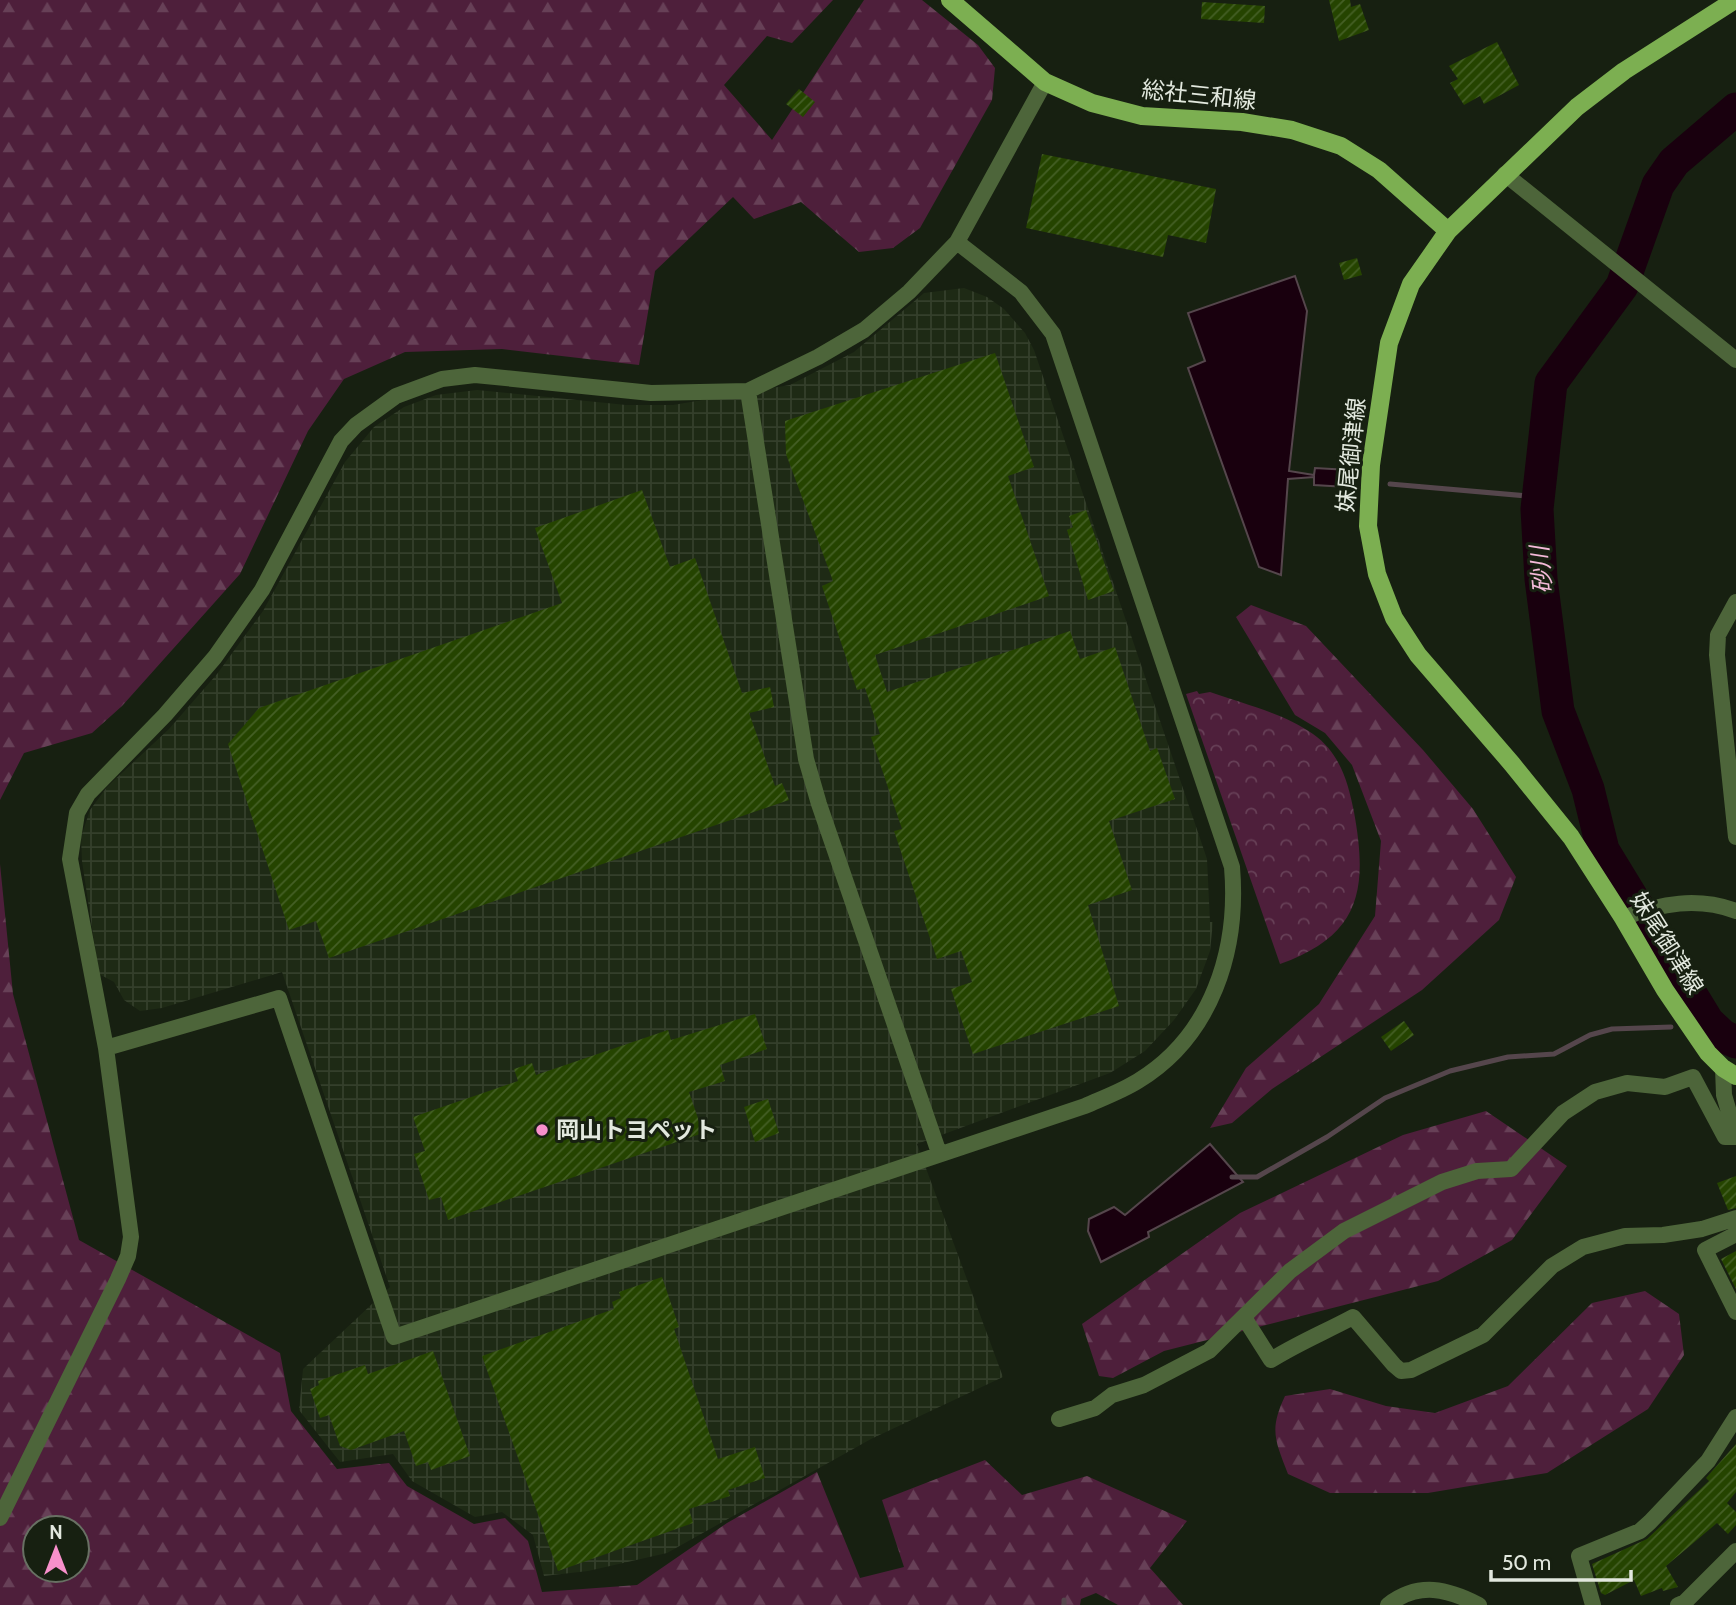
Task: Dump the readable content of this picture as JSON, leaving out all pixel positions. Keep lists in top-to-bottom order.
{
  "streets": {
    "main road": ["総社三和線", "妹尾御津線"]
  },
  "crossings": [
    ["総社三和線", "妹尾御津線"]
  ],
  "water": ["砂川"],
  "places": ["岡山トヨペット"],
  "scale_bar": "50 m",
  "north": "top"
}
